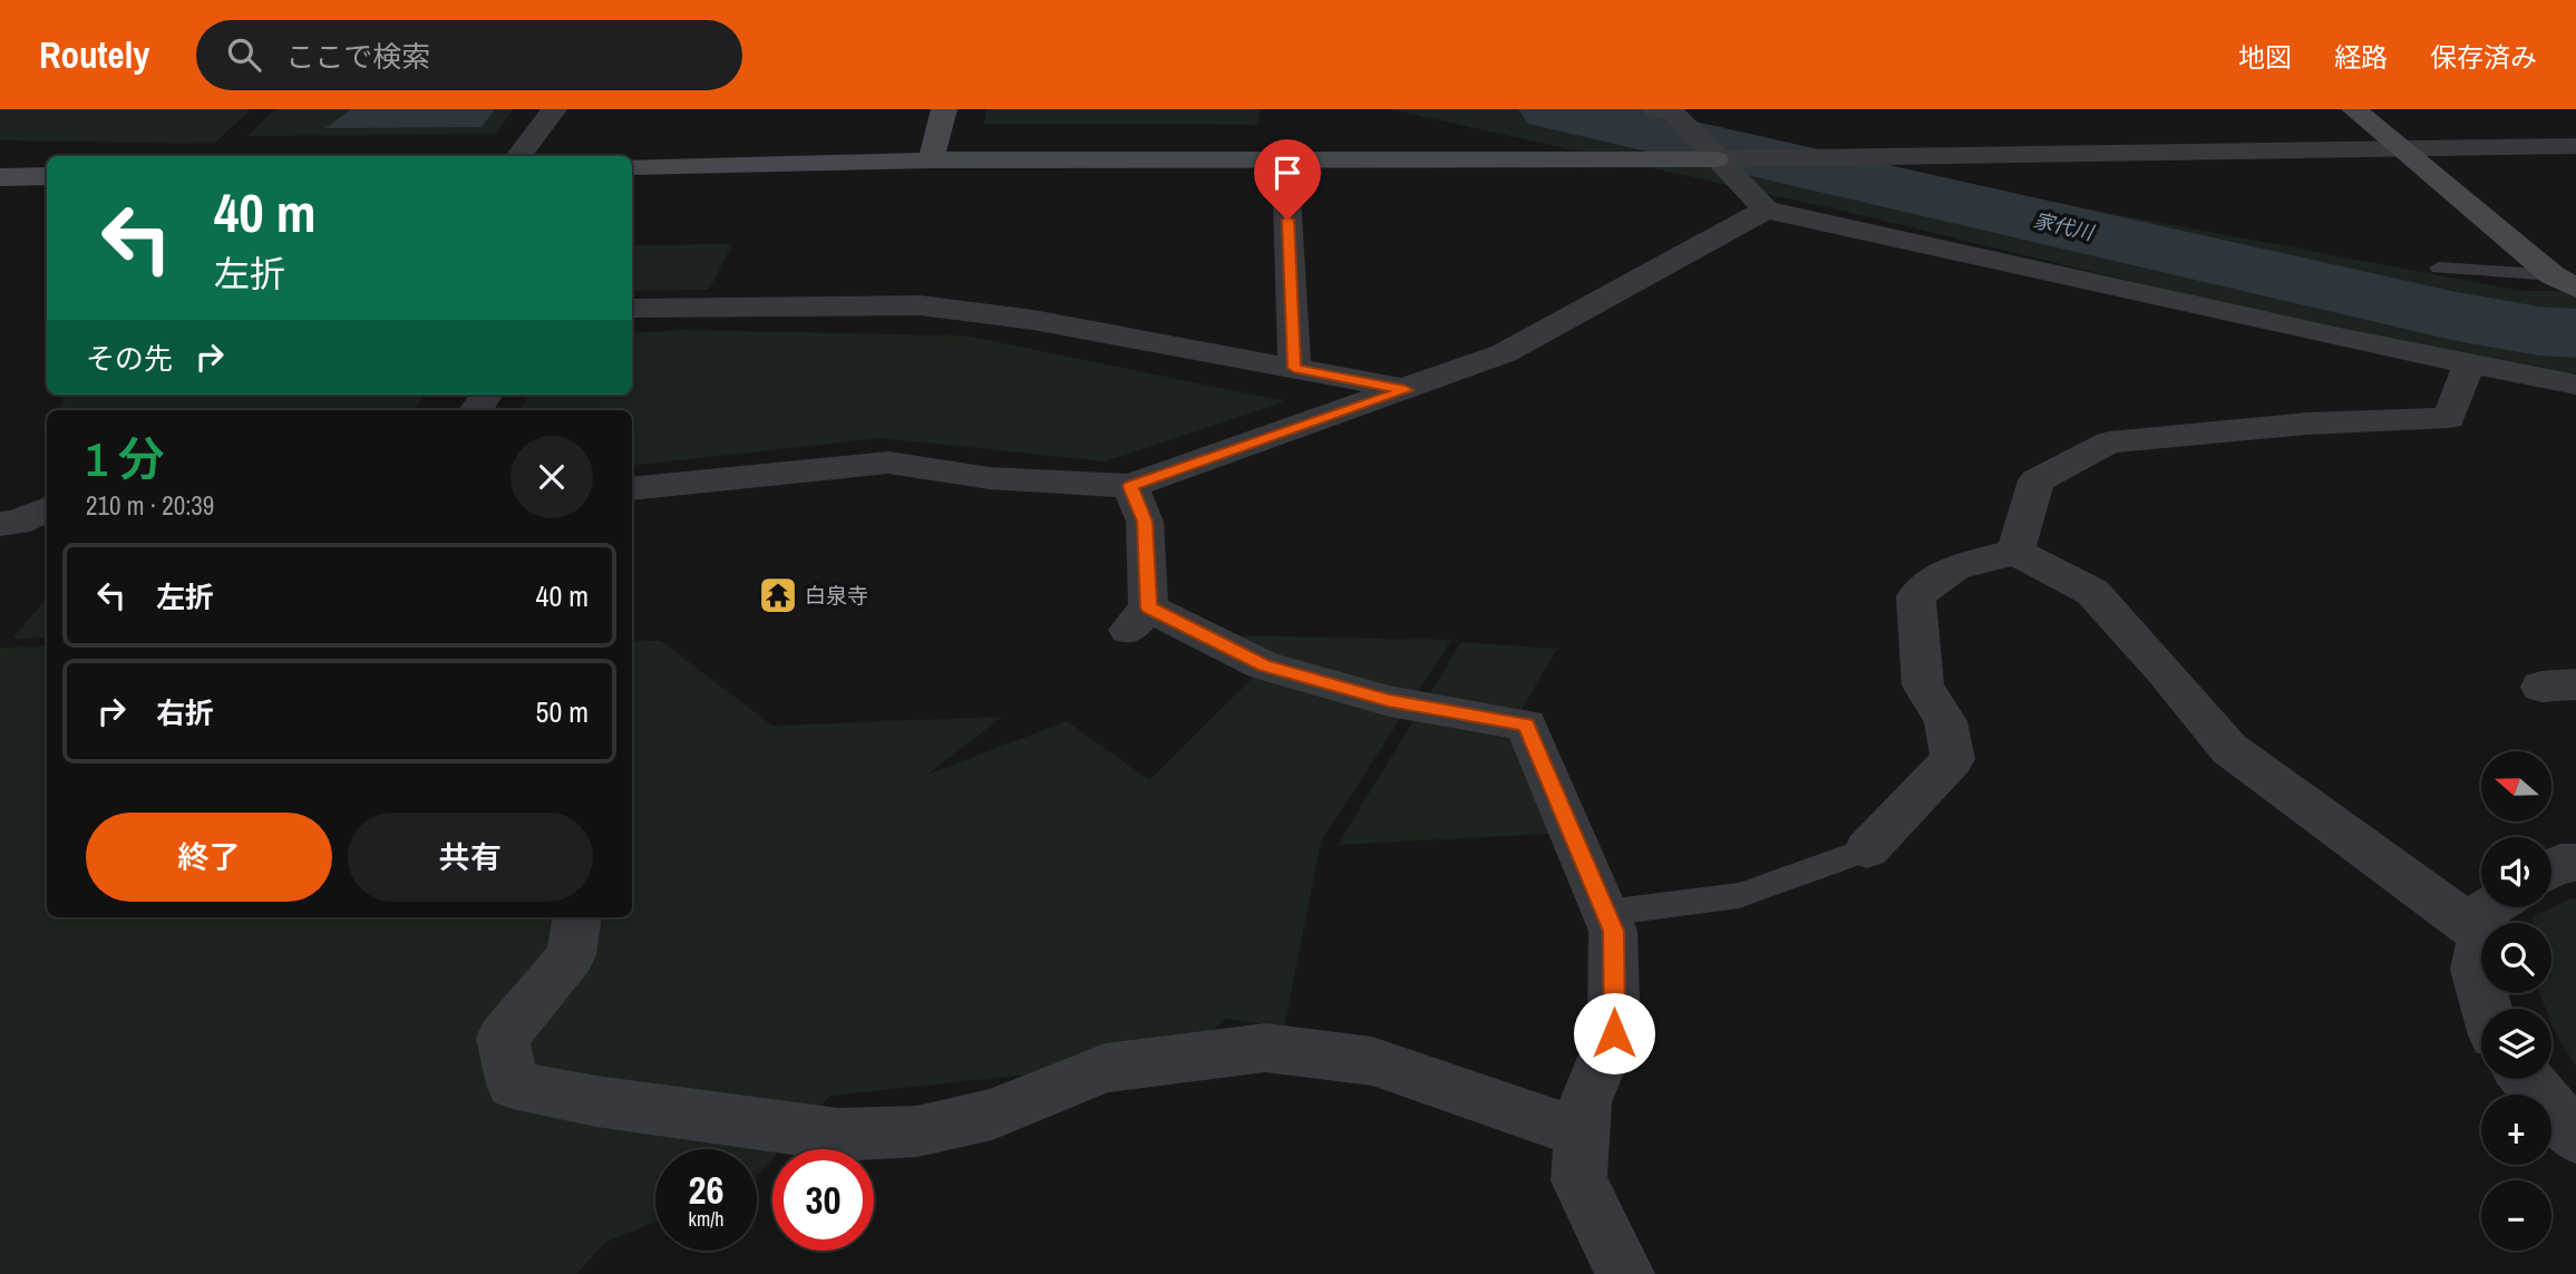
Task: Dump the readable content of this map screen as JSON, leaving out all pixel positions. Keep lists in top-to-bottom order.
{
  "water": ["家代川"],
  "places": {
    "temple": ["白泉寺"]
  },
  "north": "left",
  "page": {
    "header": "Routely",
    "search": "ここで検索",
    "nav": ["地図", "経路", "保存済み"],
    "turn": ["40 m", "左折"],
    "then": "その先",
    "heading": ["1 分", "210 m · 20:39"],
    "list": [
      {
        "name": "左折",
        "value": "40 m"
      },
      {
        "name": "右折",
        "value": "50 m"
      }
    ],
    "map_buttons": ["+", "−"],
    "buttons": ["終了", "共有"],
    "speed": "26 km/h",
    "limit": "30"
  }
}
